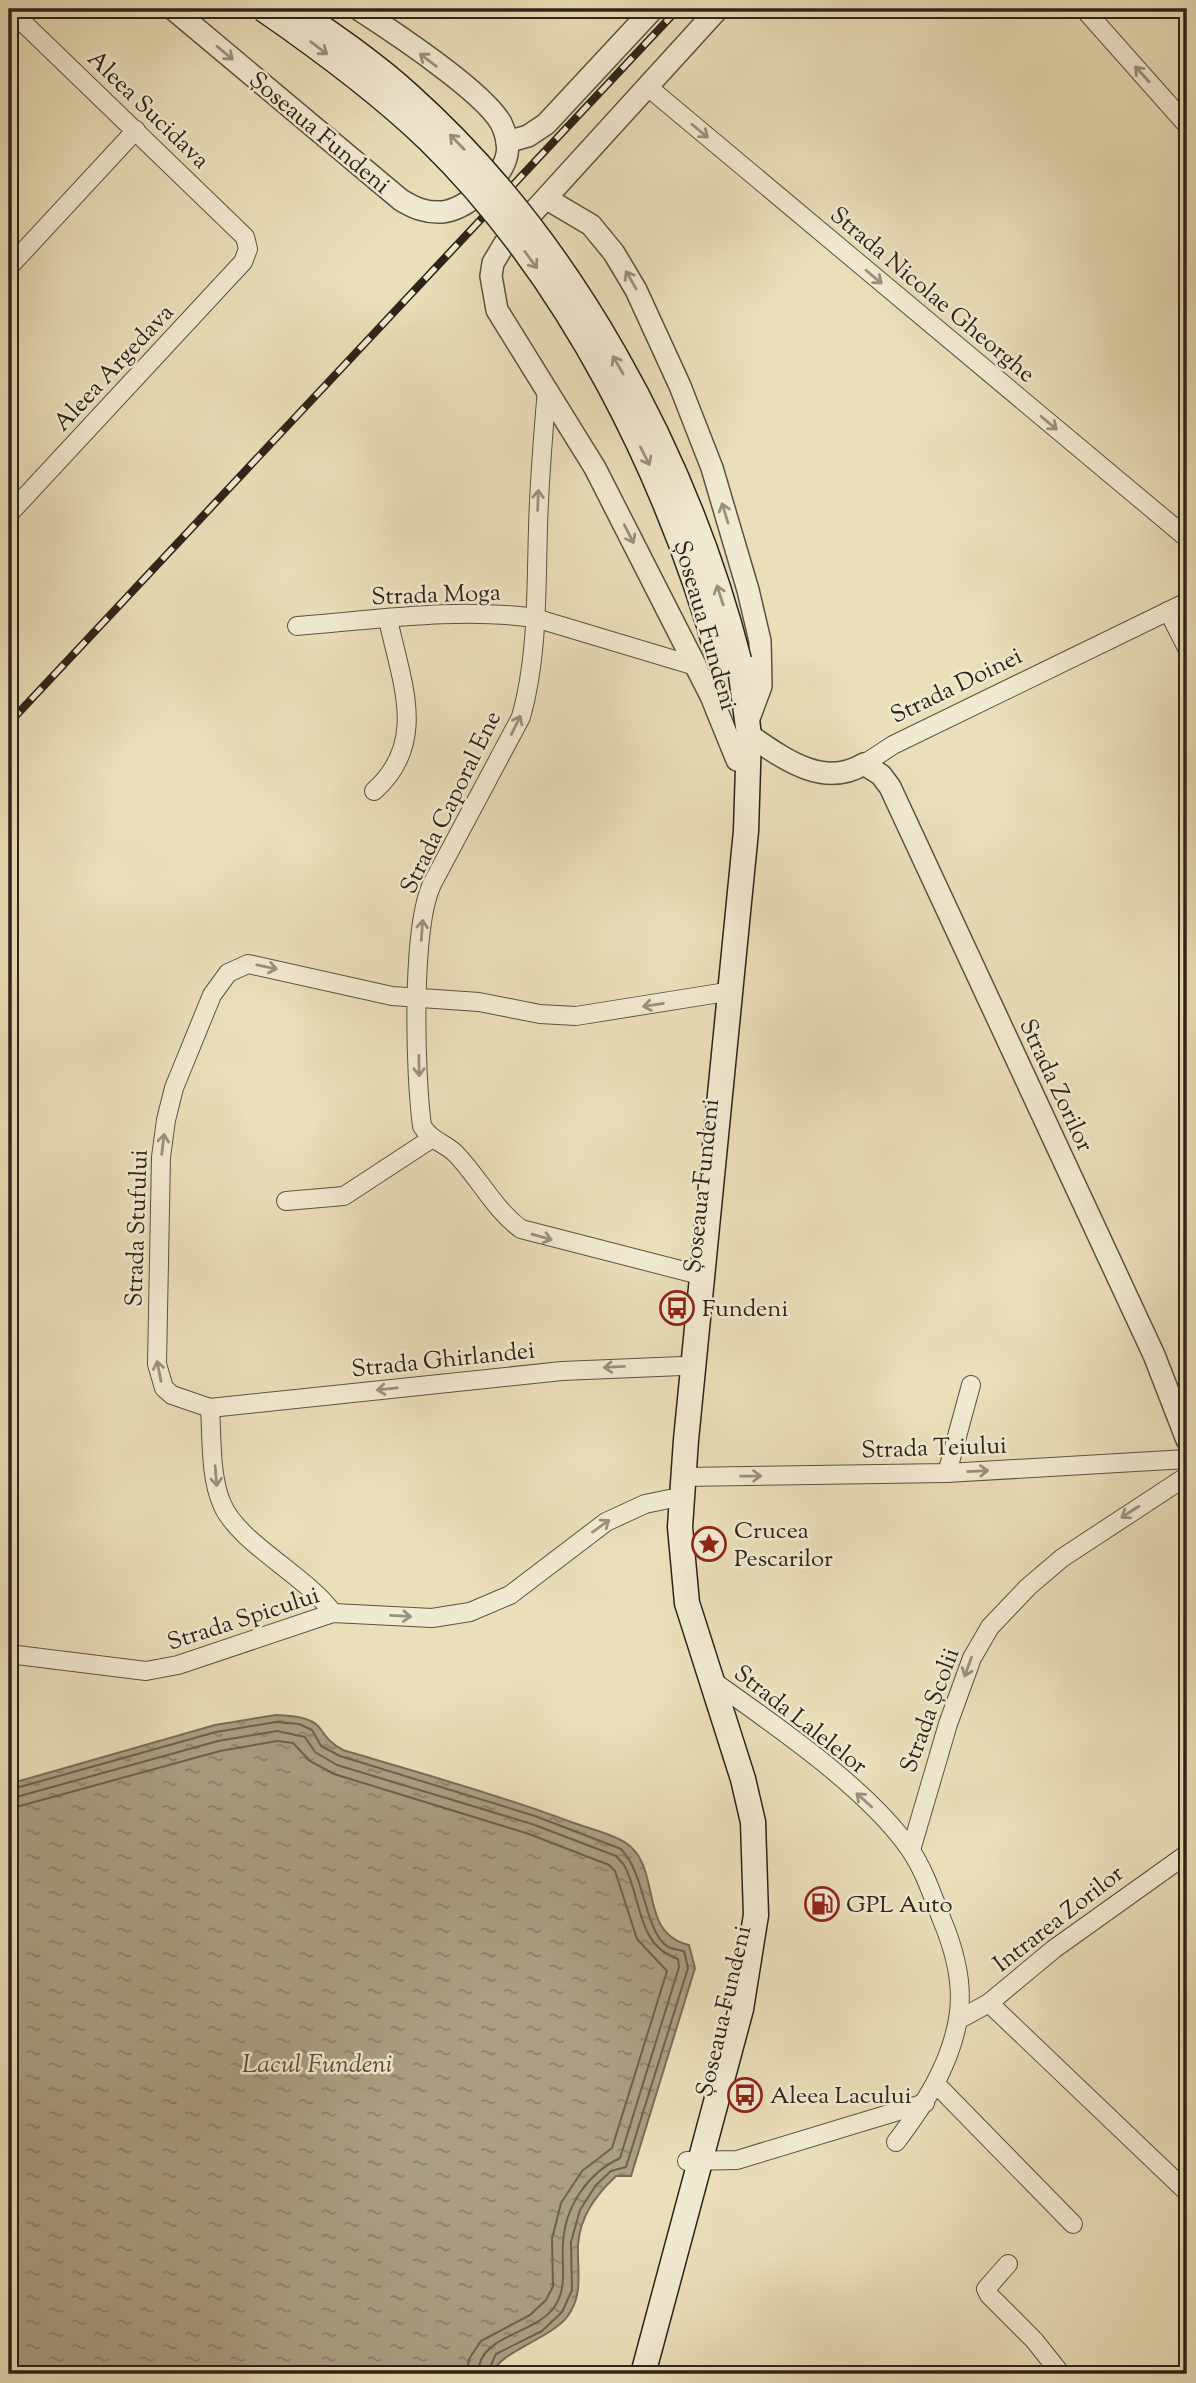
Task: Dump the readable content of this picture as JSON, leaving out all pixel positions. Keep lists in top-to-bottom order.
{
  "streets": {
    "main road": ["Șoseaua Fundeni"],
    "street": [
      "Aleea Sucidava",
      "Strada Nicolae Gheorghe",
      "Aleea Argedava",
      "Strada Moga",
      "Strada Doinei",
      "Strada Caporal Ene",
      "Strada Zorilor",
      "Strada Stufului",
      "Strada Ghirlandei",
      "Strada Teiului",
      "Strada Spicului",
      "Strada Școlii",
      "Strada Lalelelor",
      "Intrarea Zorilor"
    ]
  },
  "crossings": [
    ["Aleea Sucidava", "Aleea Argedava"],
    ["Șoseaua Fundeni", "Strada Moga"],
    ["Șoseaua Fundeni", "Strada Doinei"],
    ["Șoseaua Fundeni", "Strada Caporal Ene"],
    ["Șoseaua Fundeni", "Strada Stufului"],
    ["Șoseaua Fundeni", "Strada Ghirlandei"],
    ["Șoseaua Fundeni", "Strada Teiului"],
    ["Șoseaua Fundeni", "Strada Spicului"],
    ["Șoseaua Fundeni", "Strada Lalelelor"],
    ["Strada Moga", "Strada Caporal Ene"],
    ["Strada Doinei", "Strada Zorilor"],
    ["Strada Caporal Ene", "Strada Stufului"],
    ["Strada Stufului", "Strada Ghirlandei"],
    ["Strada Școlii", "Strada Lalelelor"],
    ["Strada Lalelelor", "Intrarea Zorilor"]
  ],
  "one_way": [
    "Strada Nicolae Gheorghe",
    "Strada Ghirlandei",
    "Strada Teiului",
    "Strada Spicului",
    "Strada Școlii",
    "Strada Lalelelor"
  ],
  "water": ["Lacul Fundeni"],
  "places": {
    "bus stop": ["Fundeni", "Aleea Lacului"],
    "place": ["Crucea Pescarilor"],
    "fuel station": ["GPL Auto"]
  }
}
